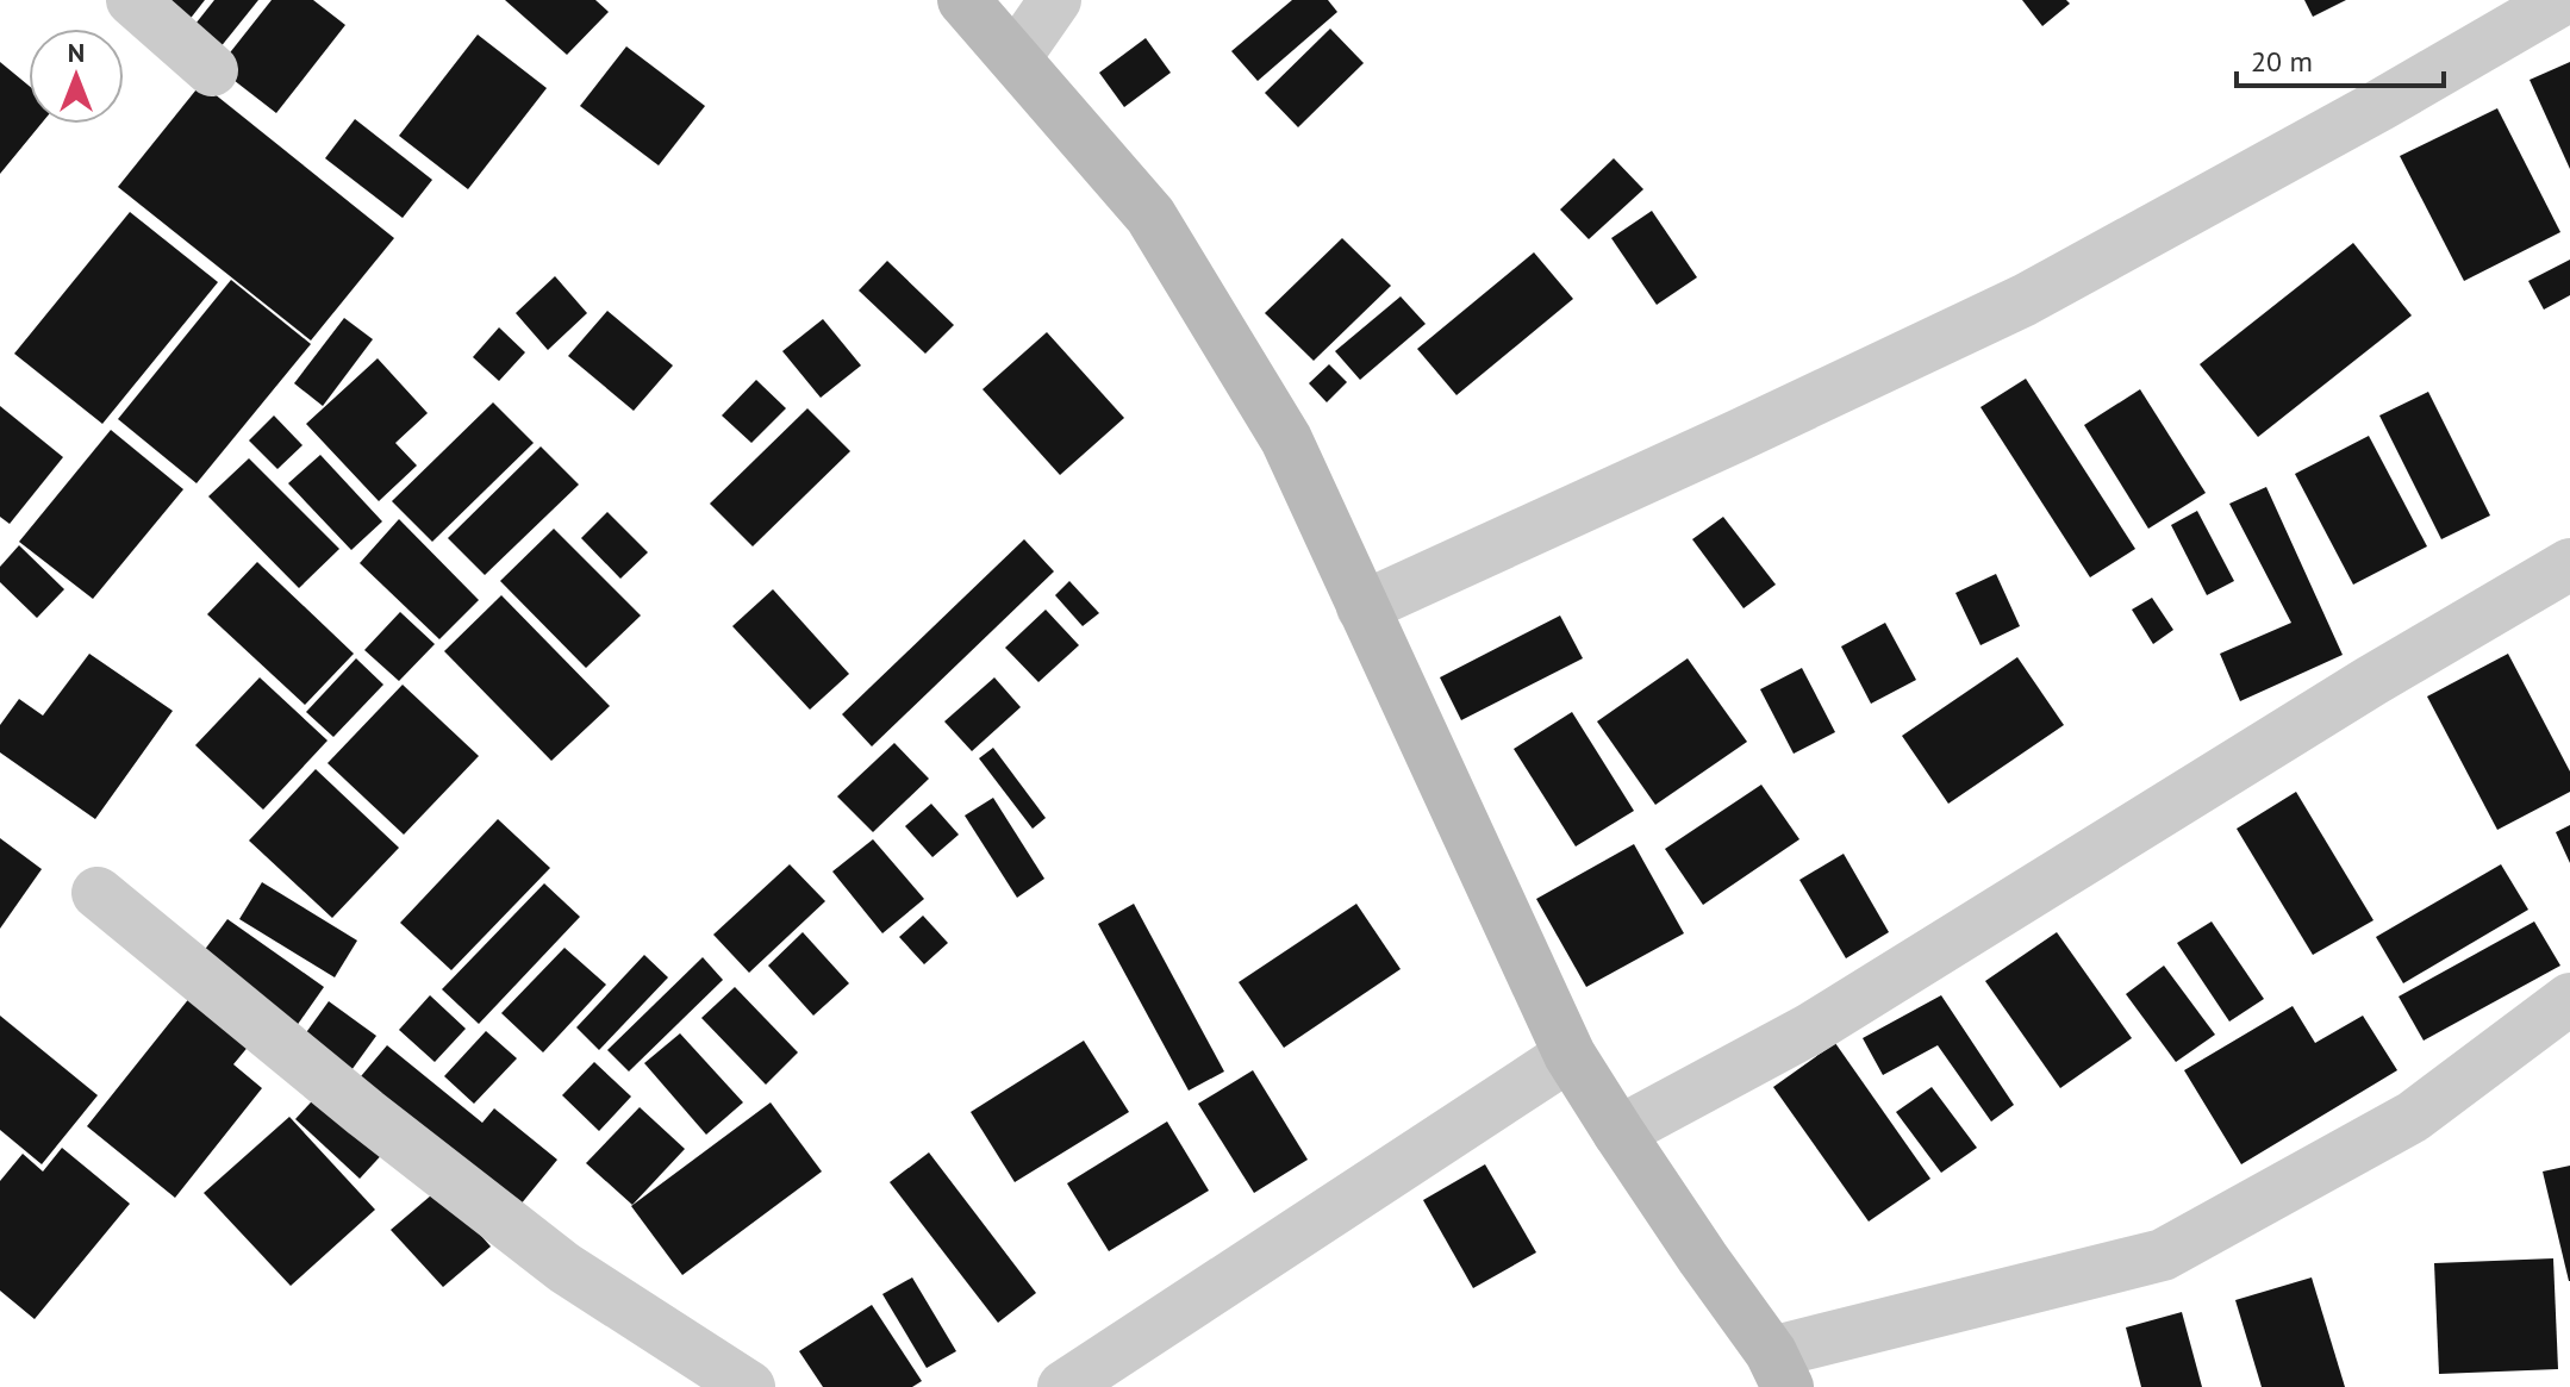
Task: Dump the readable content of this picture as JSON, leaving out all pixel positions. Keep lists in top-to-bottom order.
{
  "scale_bar": "20 m",
  "north": "top"
}
